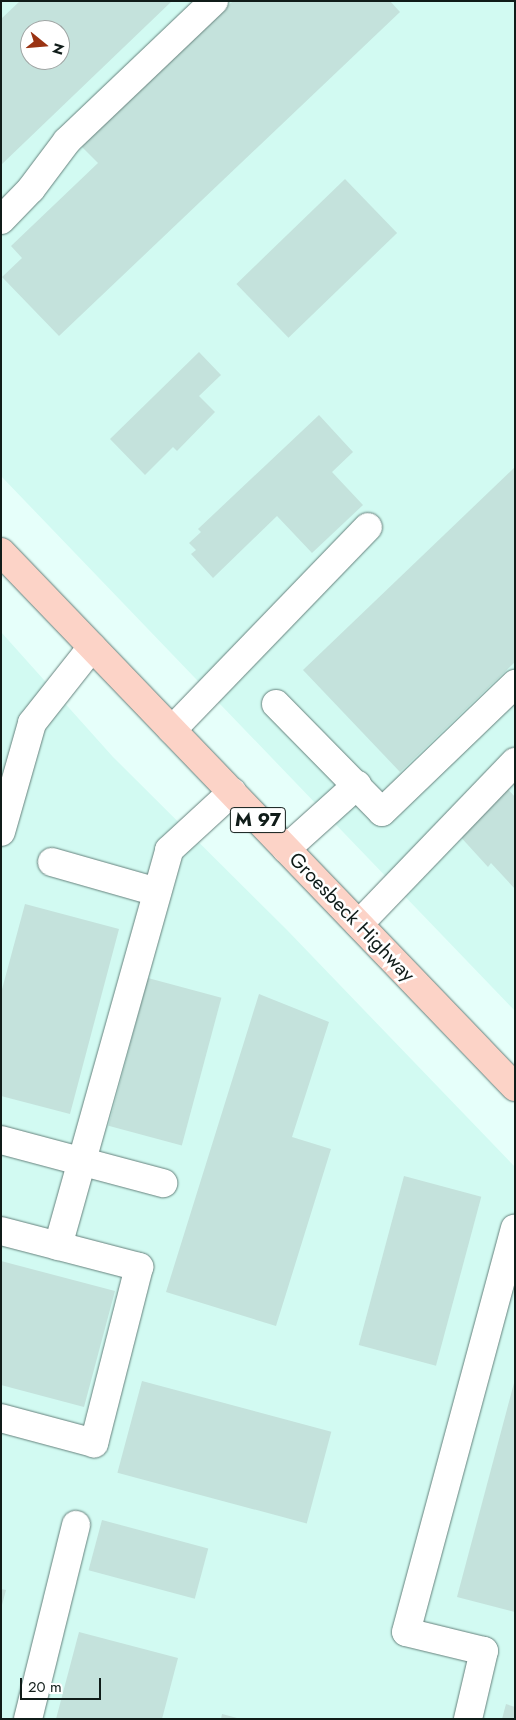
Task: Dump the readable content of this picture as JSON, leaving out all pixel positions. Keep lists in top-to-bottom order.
{
  "streets": {
    "main road": ["M 97", "Groesbeck Highway"]
  },
  "scale_bar": "20 m",
  "north": "right"
}
